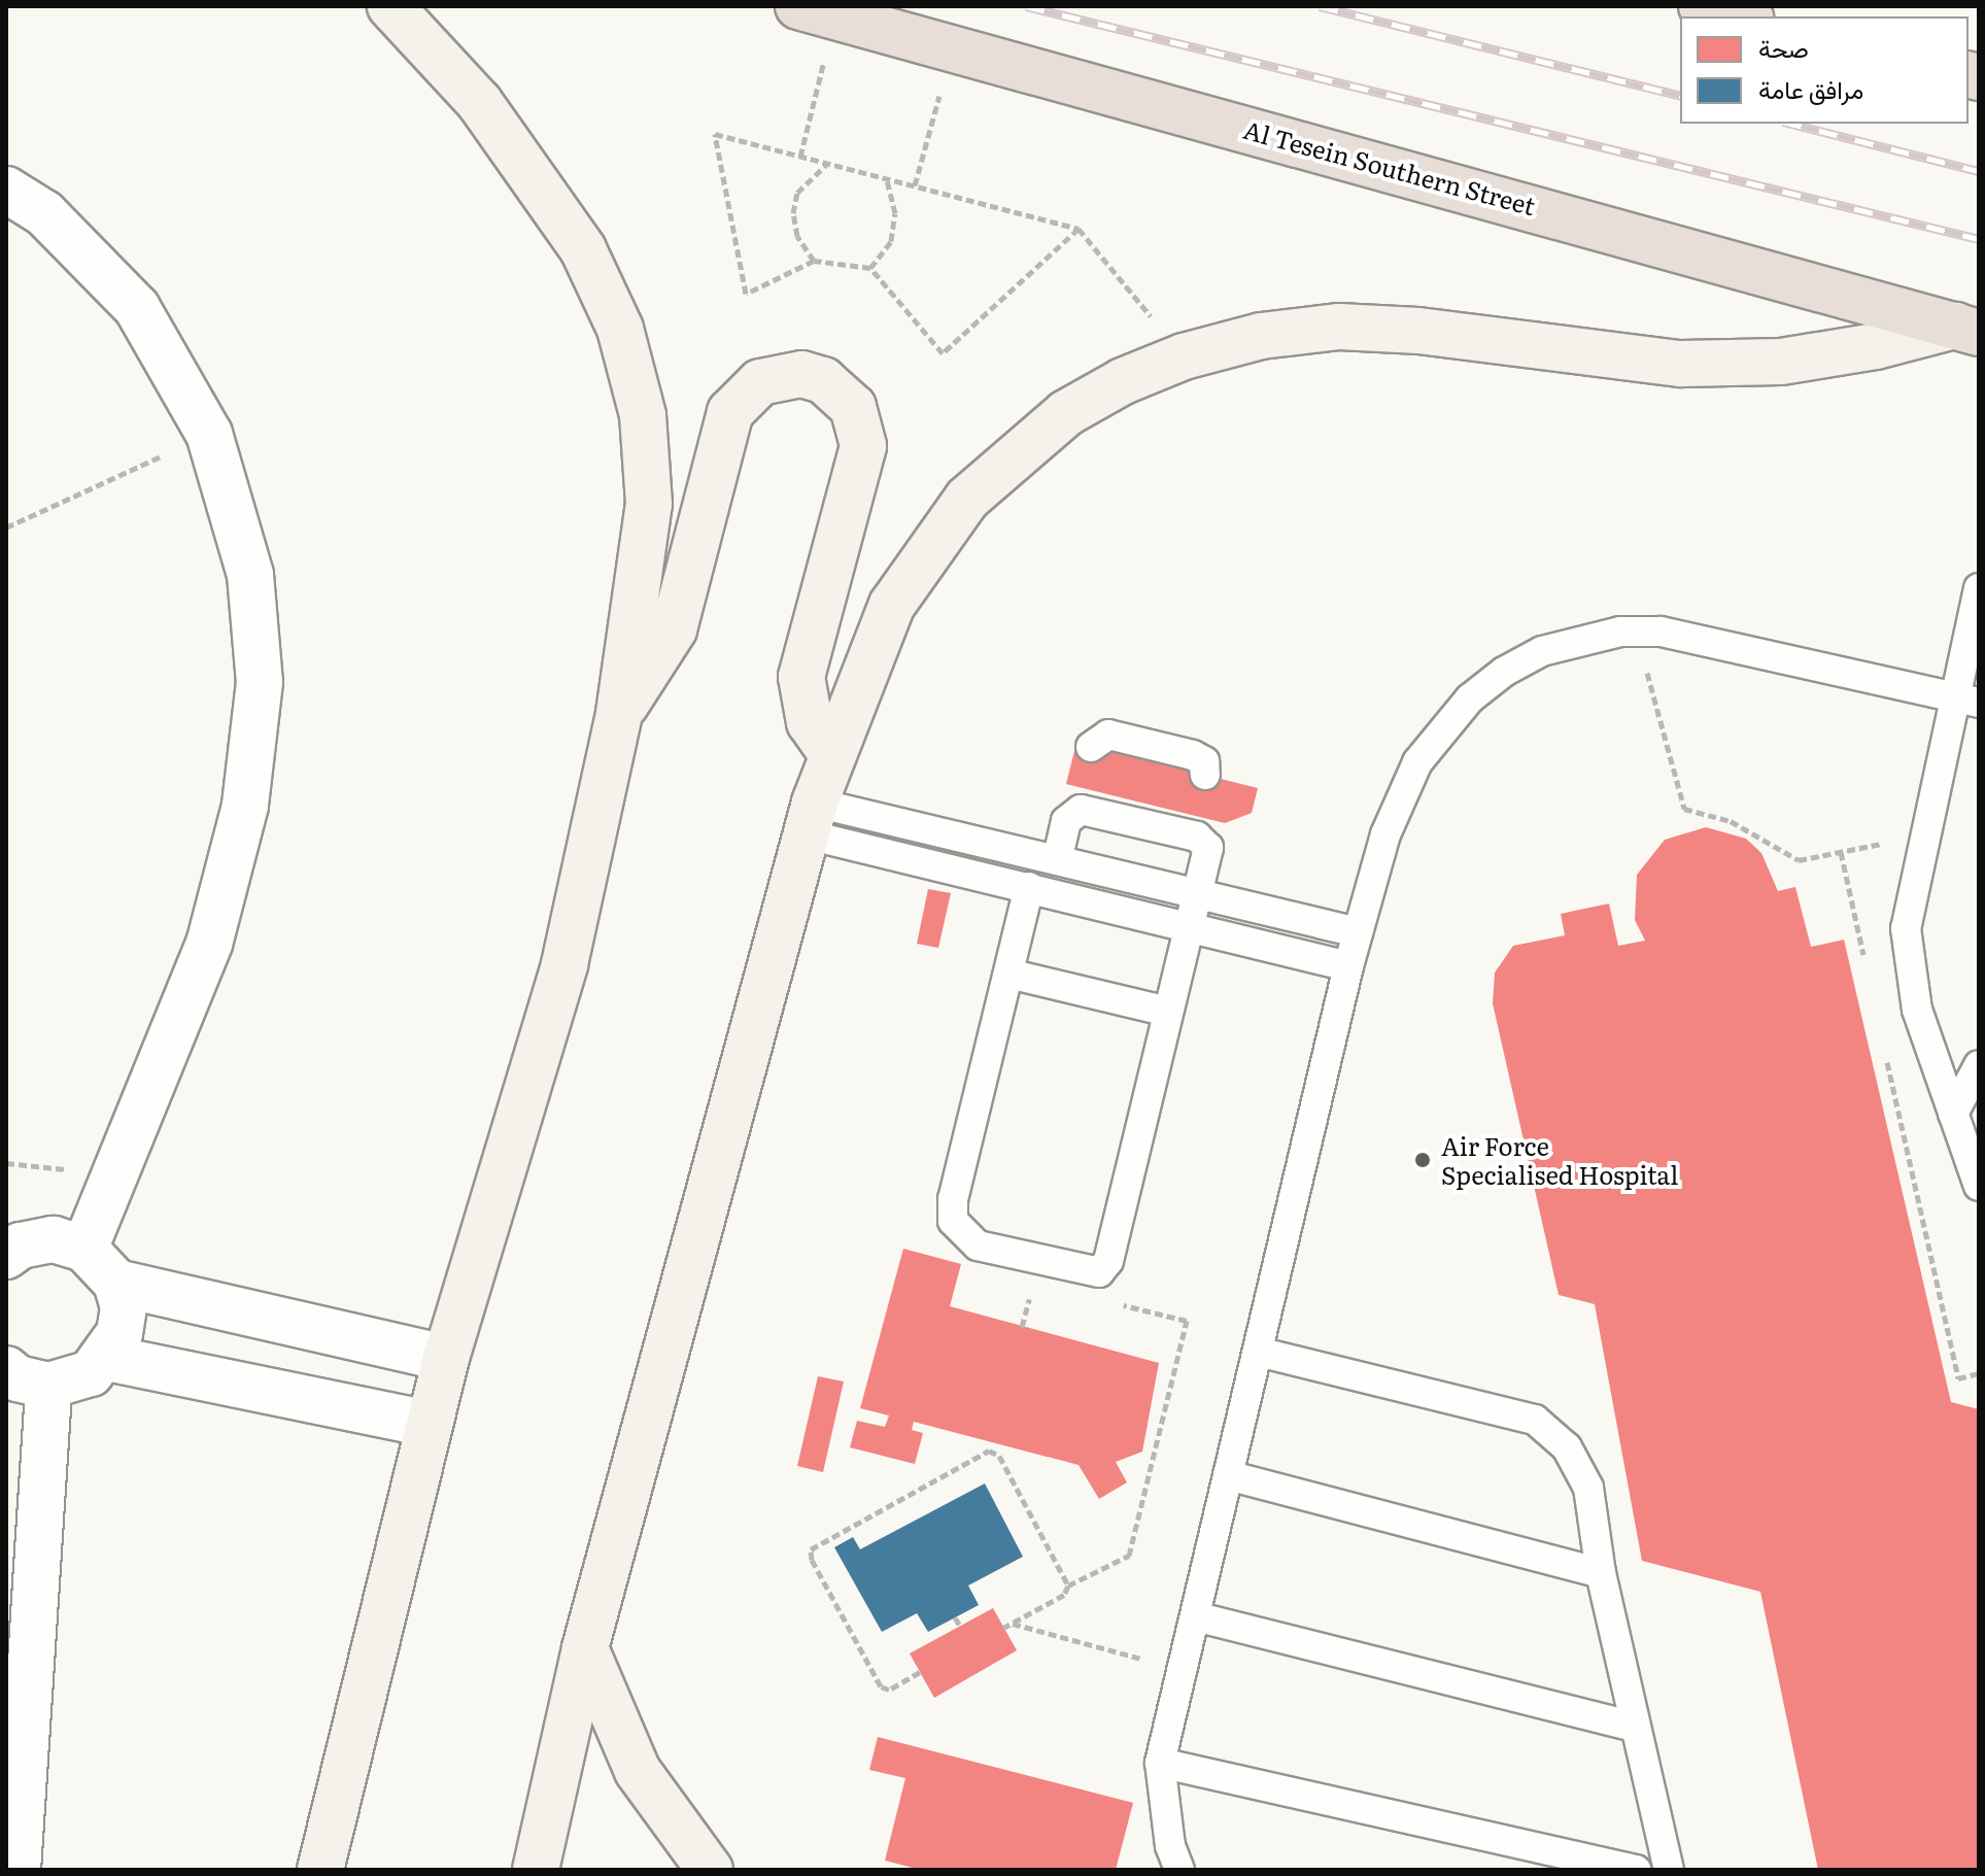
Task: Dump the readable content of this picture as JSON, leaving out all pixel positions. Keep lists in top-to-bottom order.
{
  "streets": {
    "highway": ["Al Tesein Southern Street"]
  },
  "places": ["Air Force Specialised Hospital"],
  "legend": ["صحة", "مرافق عامة"]
}
